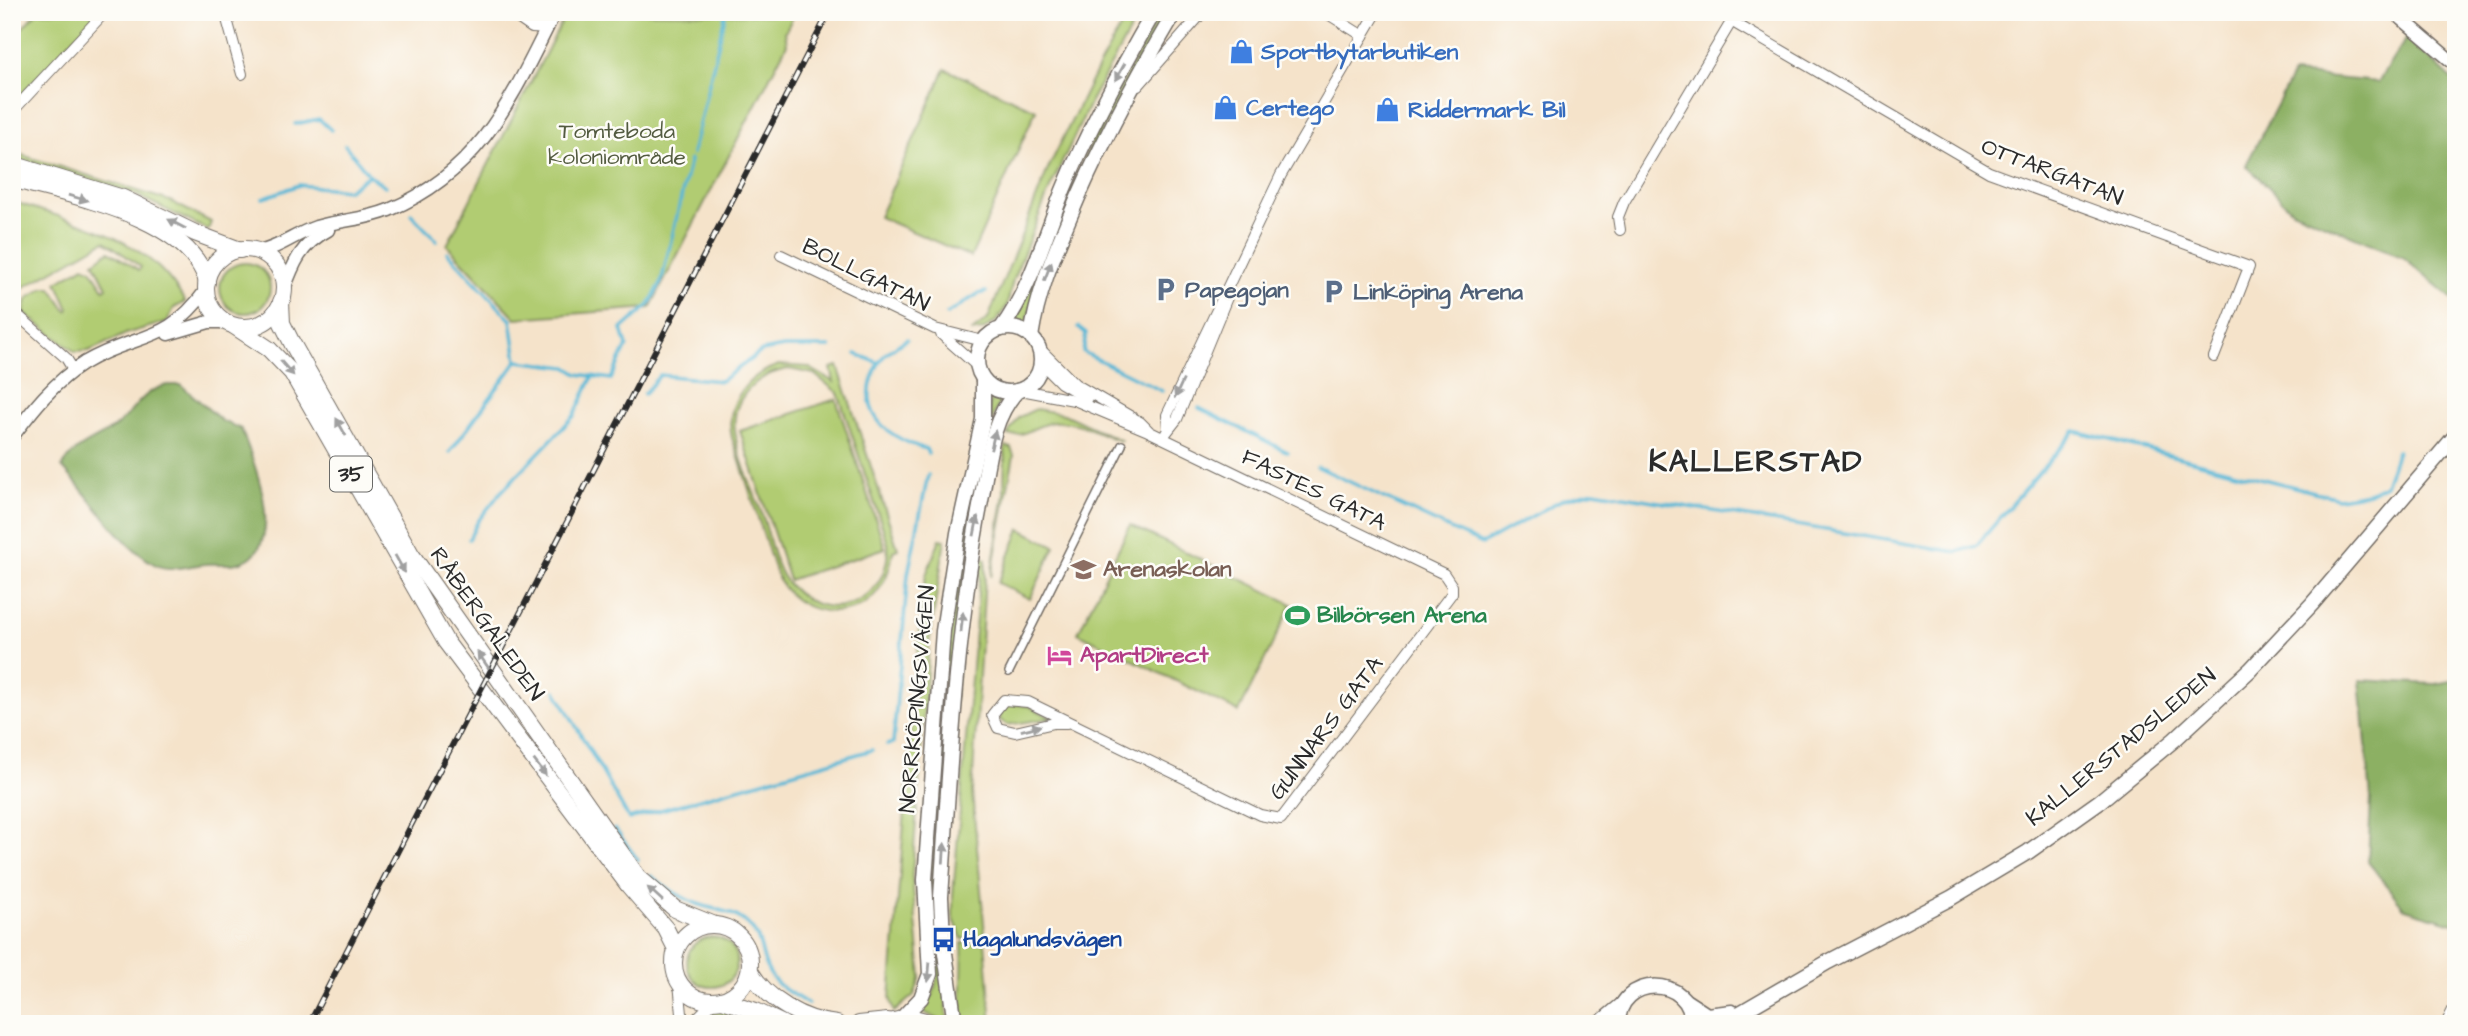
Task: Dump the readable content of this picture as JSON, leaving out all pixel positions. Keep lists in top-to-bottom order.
{
  "streets": {
    "main road": [
      "35",
      "RÅBERGALEDEN",
      "NORRKÖPINGSVÄGEN",
      "KALLERSTADSLEDEN"
    ],
    "street": [
      "OTTARGATAN",
      "BOLLGATAN",
      "FASTES GATA",
      "GUNNARS GATA"
    ]
  },
  "crossings": [
    ["BOLLGATAN", "FASTES GATA"],
    ["BOLLGATAN", "NORRKÖPINGSVÄGEN"],
    ["35", "RÅBERGALEDEN"],
    ["FASTES GATA", "NORRKÖPINGSVÄGEN"],
    ["FASTES GATA", "GUNNARS GATA"]
  ],
  "districts": ["KALLERSTAD"],
  "parks": ["Tomteboda koloniområde"],
  "places": {
    "shop": ["Sportbytarbutiken", "Certego", "Riddermark Bil"],
    "parking": ["Papegojan", "Linköping Arena"],
    "school or university": ["Arenaskolan"],
    "sports": ["Bilbörsen Arena"],
    "hotel": ["ApartDirect"],
    "bus stop": ["Hagalundsvägen"]
  }
}
